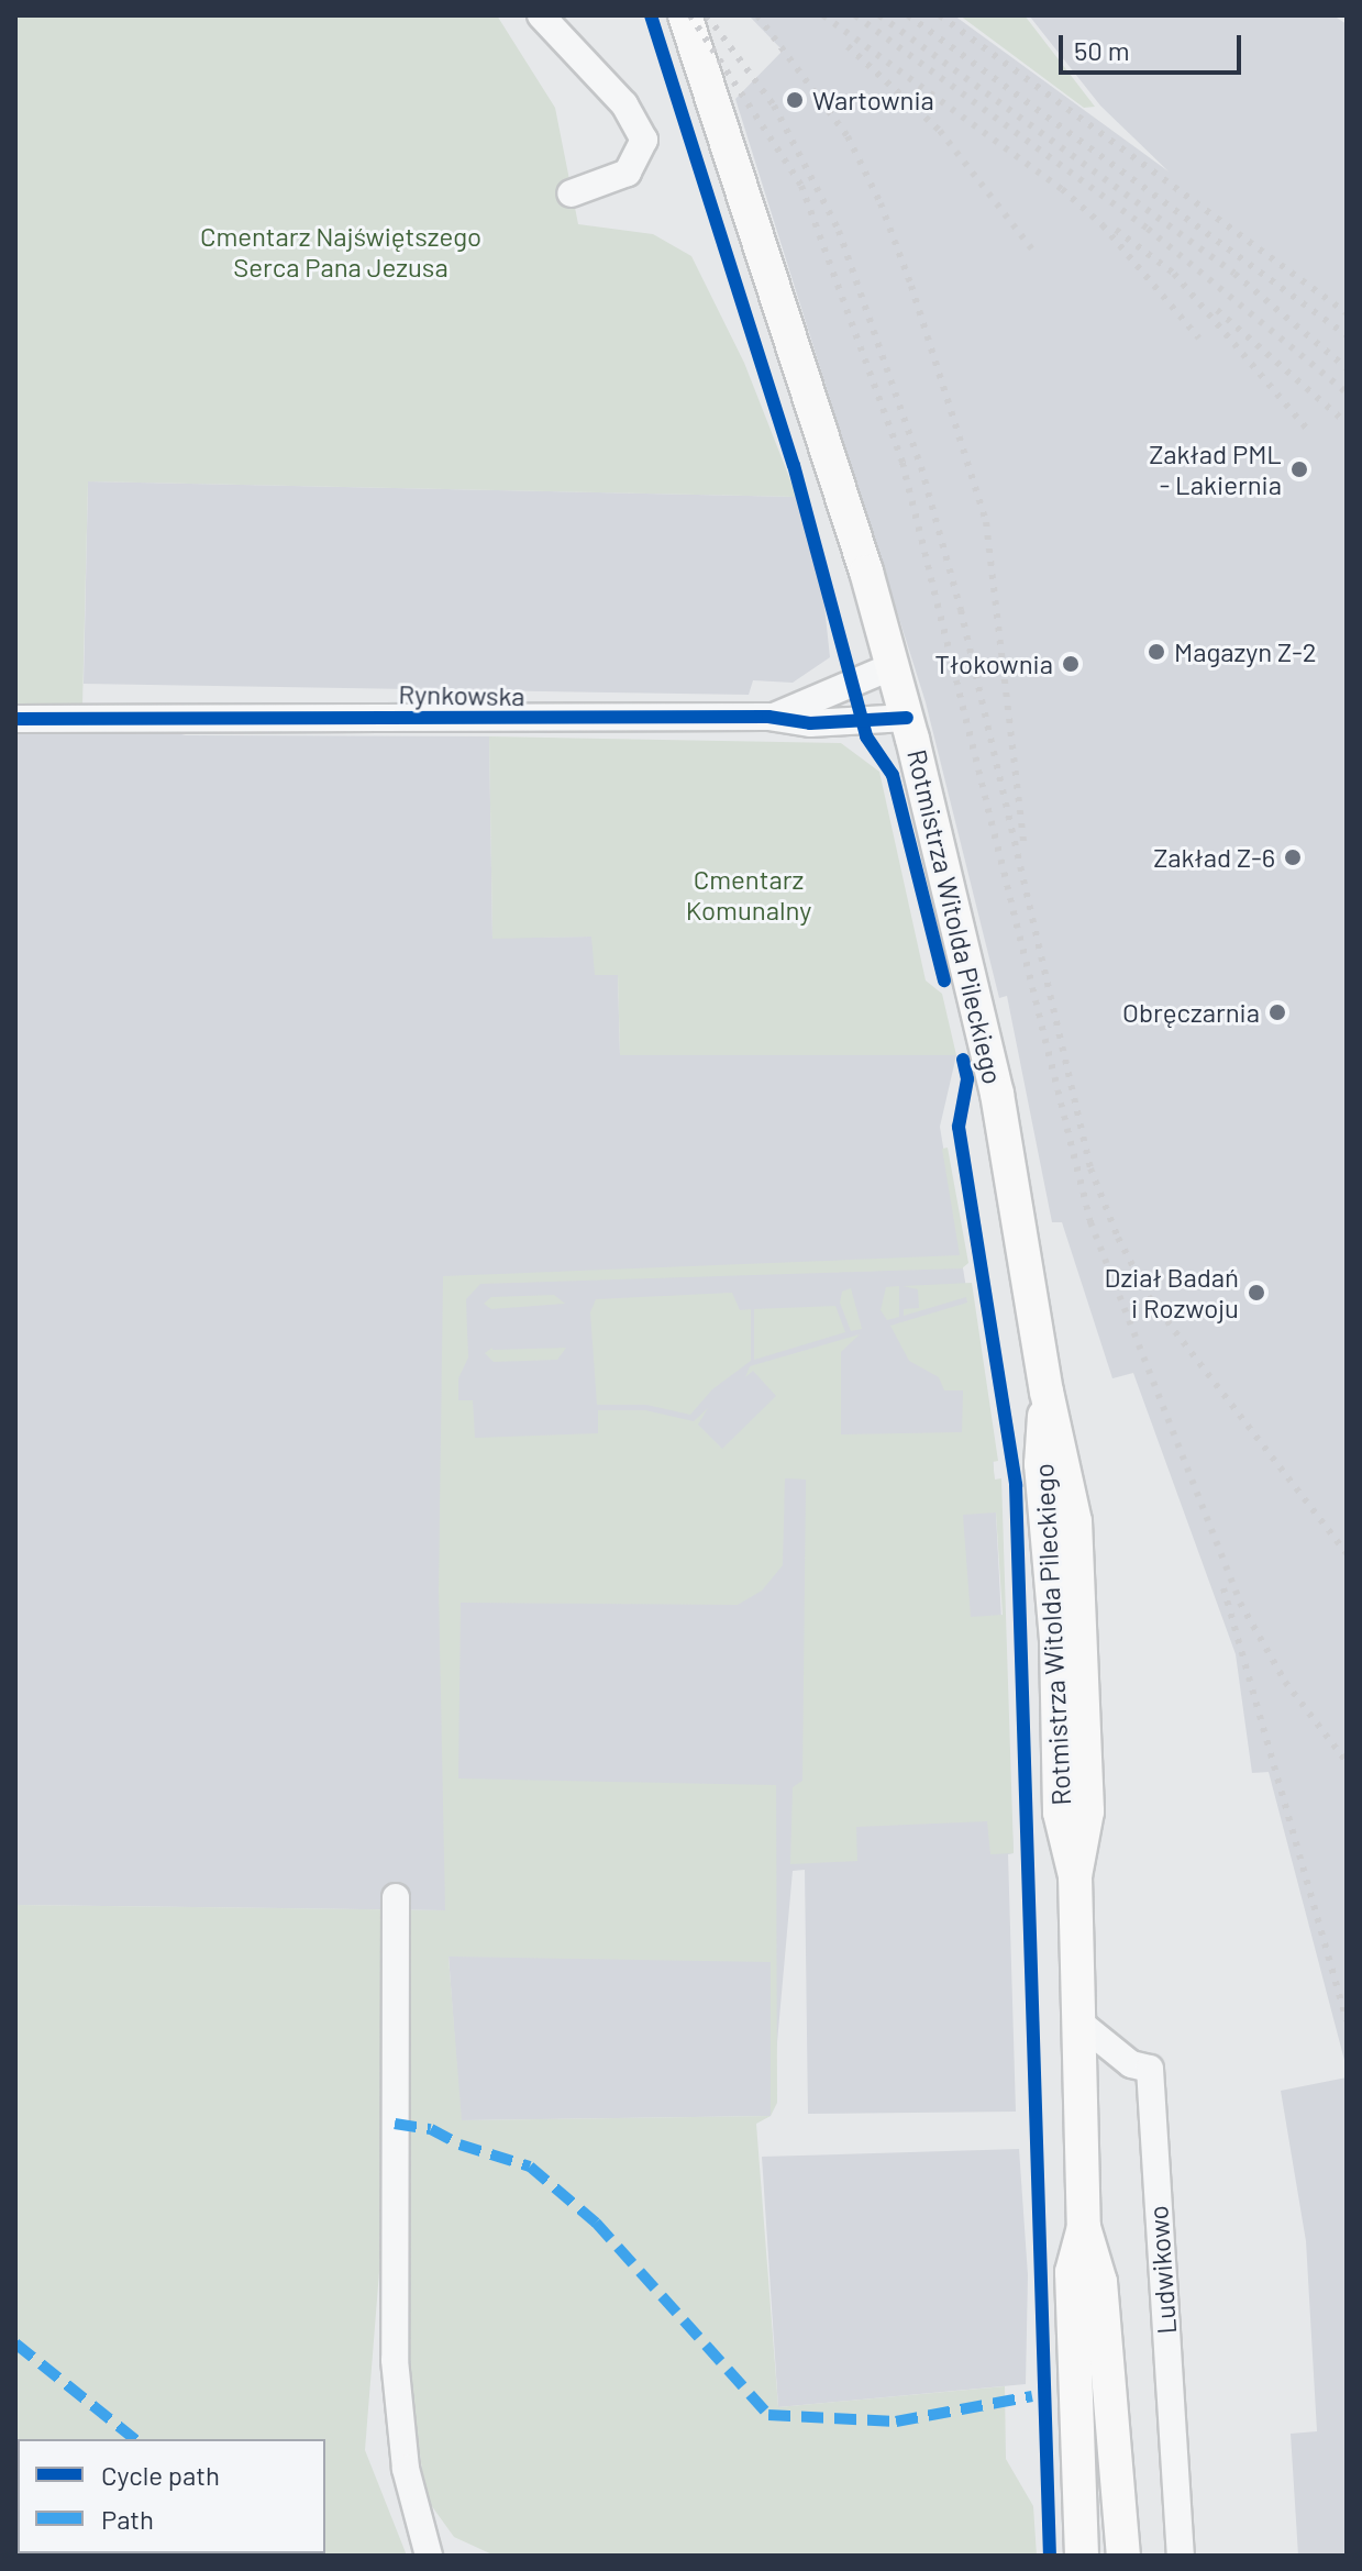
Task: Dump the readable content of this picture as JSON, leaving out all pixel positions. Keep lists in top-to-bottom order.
{
  "streets": {
    "main road": ["Rotmistrza Witolda Pileckiego"],
    "street": ["Rynkowska", "Ludwikowo"]
  },
  "crossings": [
    ["Rynkowska", "Rotmistrza Witolda Pileckiego"],
    ["Rotmistrza Witolda Pileckiego", "Ludwikowo"]
  ],
  "parks": ["Cmentarz Najświętszego Serca Pana Jezusa", "Cmentarz Komunalny"],
  "places": [
    "Wartownia",
    "Zakład PML - Lakiernia",
    "Magazyn Z-2",
    "Tłokownia",
    "Zakład Z-6",
    "Obręczarnia",
    "Dział Badań i Rozwoju"
  ],
  "legend": ["Cycle path", "Path"],
  "scale_bar": "50 m"
}
